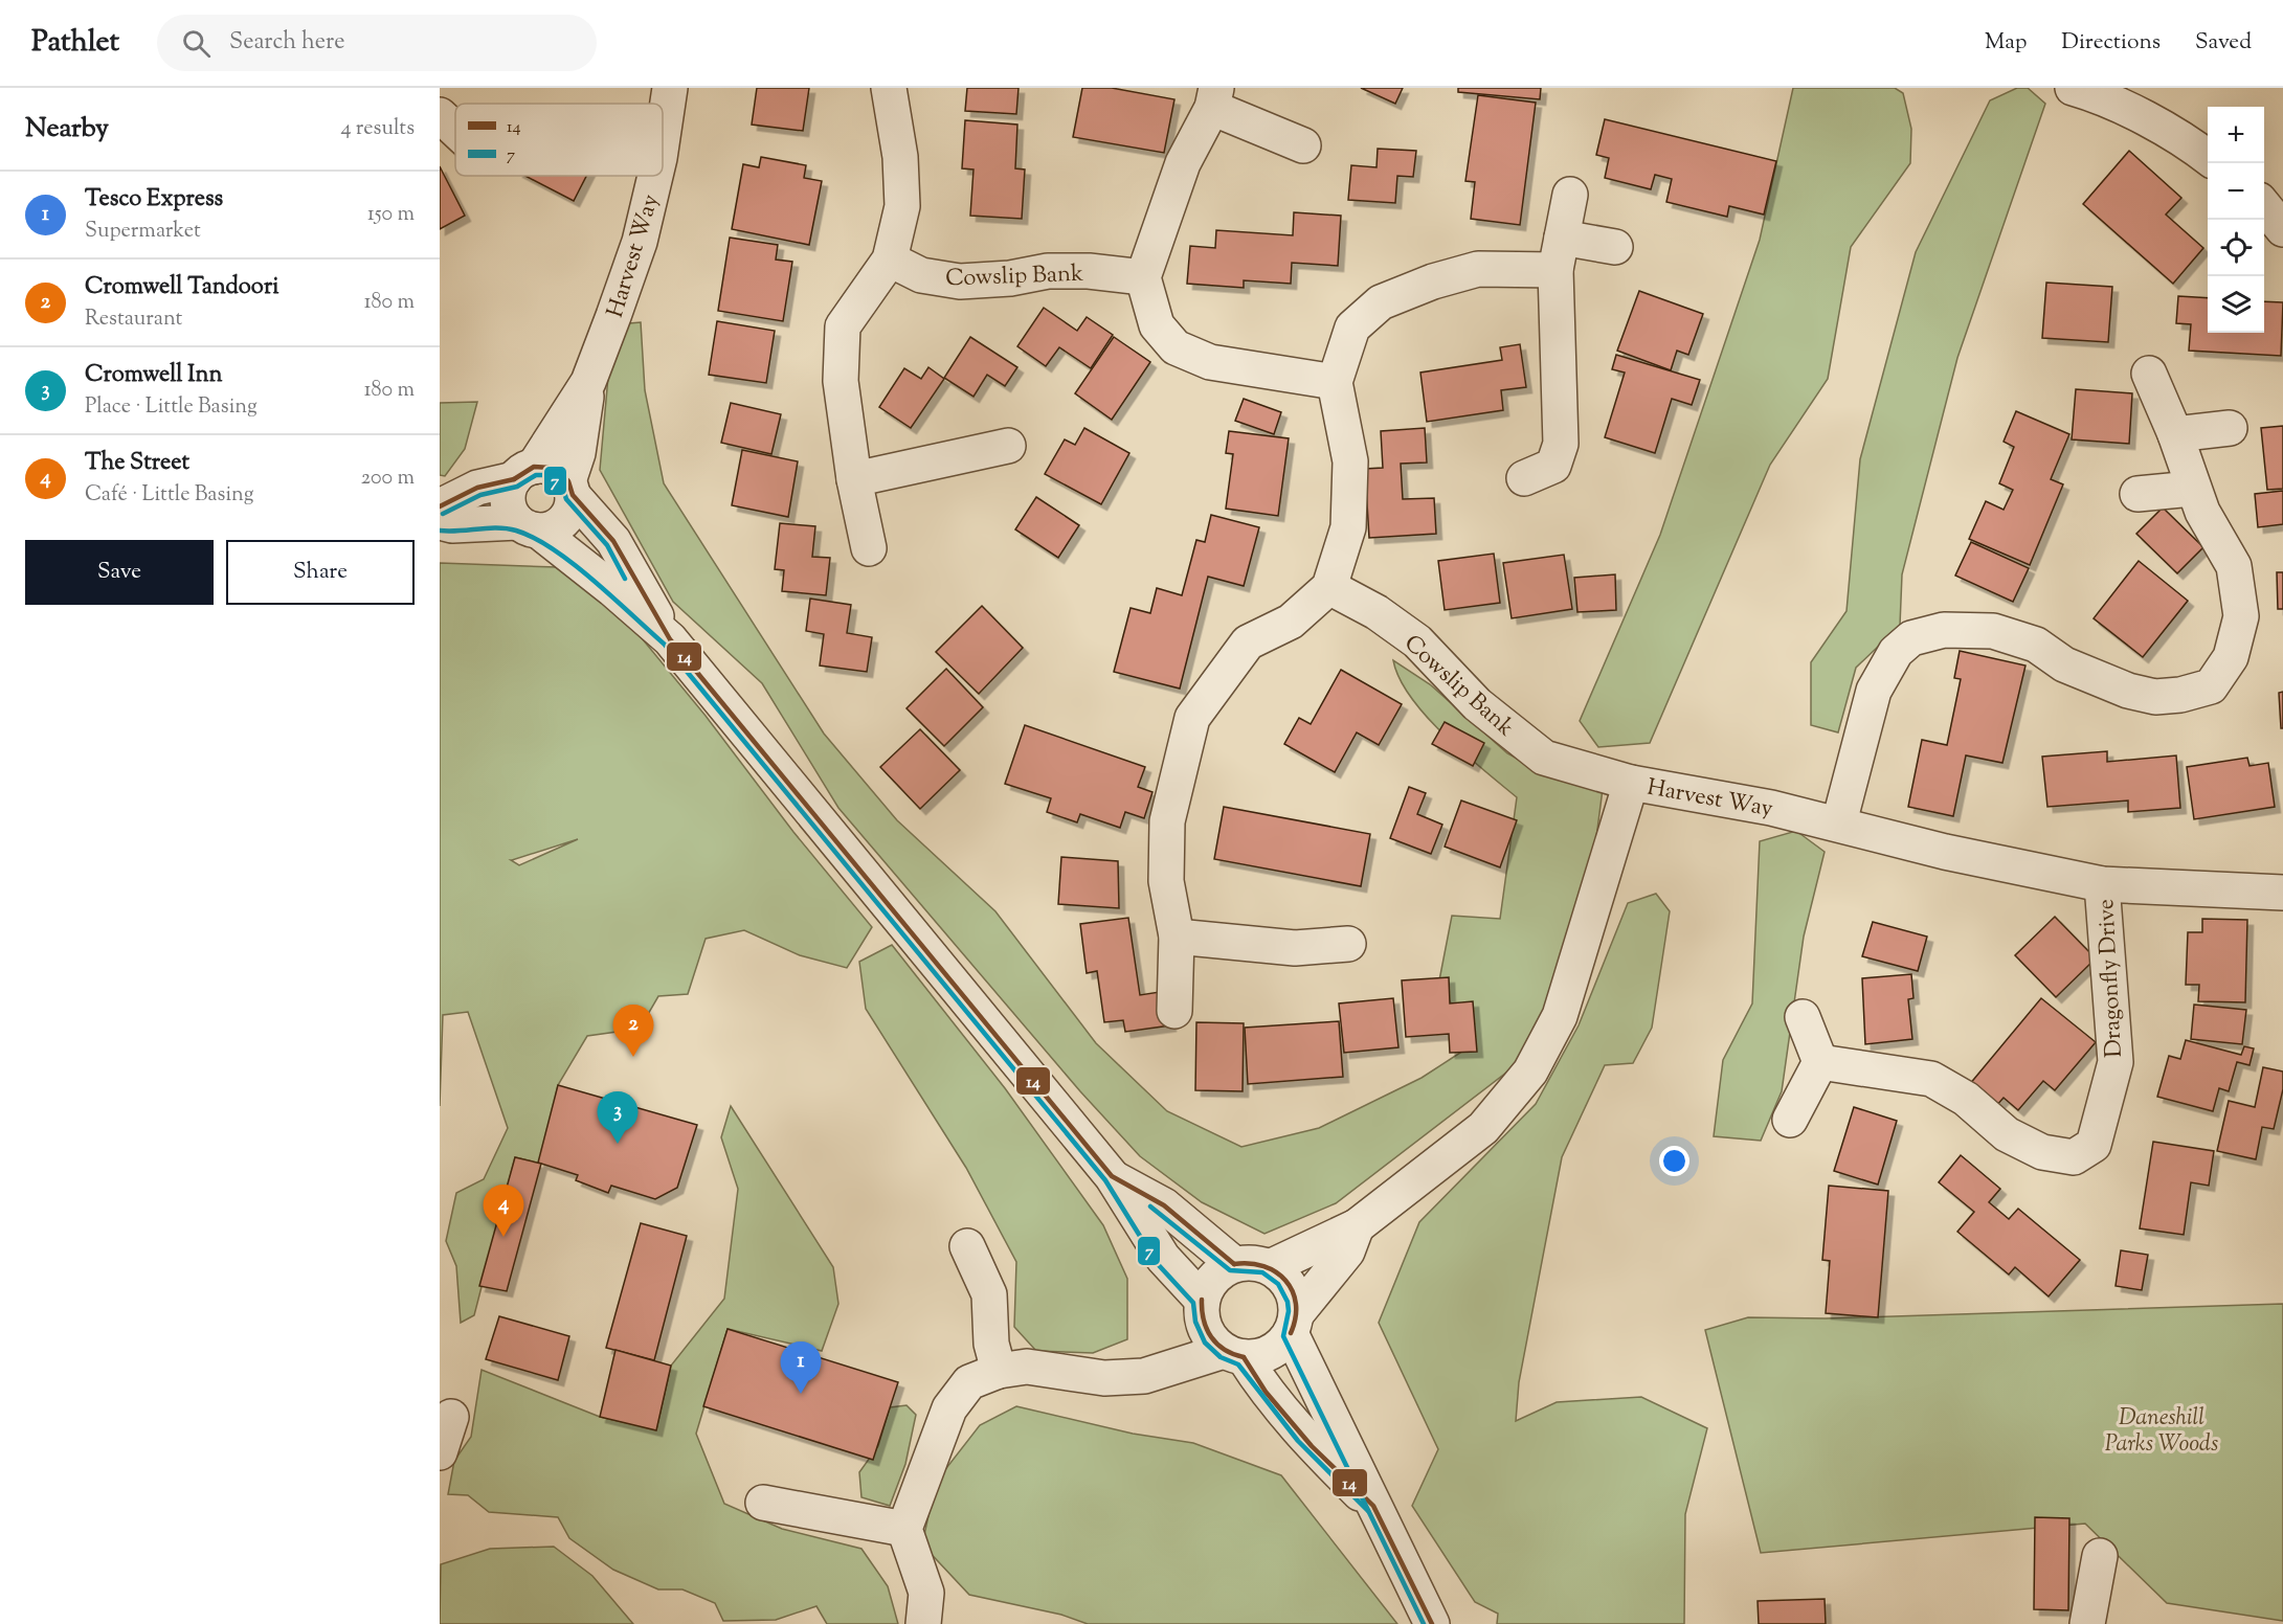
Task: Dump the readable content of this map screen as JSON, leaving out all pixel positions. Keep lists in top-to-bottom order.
{
  "streets": {
    "street": ["Harvest Way", "Cowslip Bank", "Dragonfly Drive"]
  },
  "crossings": [
    ["Harvest Way", "Cowslip Bank"],
    ["Harvest Way", "Dragonfly Drive"]
  ],
  "parks": ["Daneshill Parks Woods"],
  "lines": ["transit line 14", "transit line 7"],
  "legend": ["14", "7"],
  "page": {
    "header": "Pathlet",
    "search": "Search here",
    "nav": ["Map", "Directions", "Saved"],
    "heading": ["Nearby", "4 results"],
    "map_buttons": ["+", "−"],
    "list": [
      {
        "mark": "1",
        "name": "Tesco Express",
        "note": "Supermarket",
        "value": "150 m"
      },
      {
        "mark": "2",
        "name": "Cromwell Tandoori",
        "note": "Restaurant",
        "value": "180 m"
      },
      {
        "mark": "3",
        "name": "Cromwell Inn",
        "note": "Place · Little Basing",
        "value": "180 m"
      },
      {
        "mark": "4",
        "name": "The Street",
        "note": "Café · Little Basing",
        "value": "200 m"
      }
    ],
    "buttons": ["Save", "Share"],
    "pins": [
      "2",
      "3",
      "4",
      "1"
    ]
  }
}
